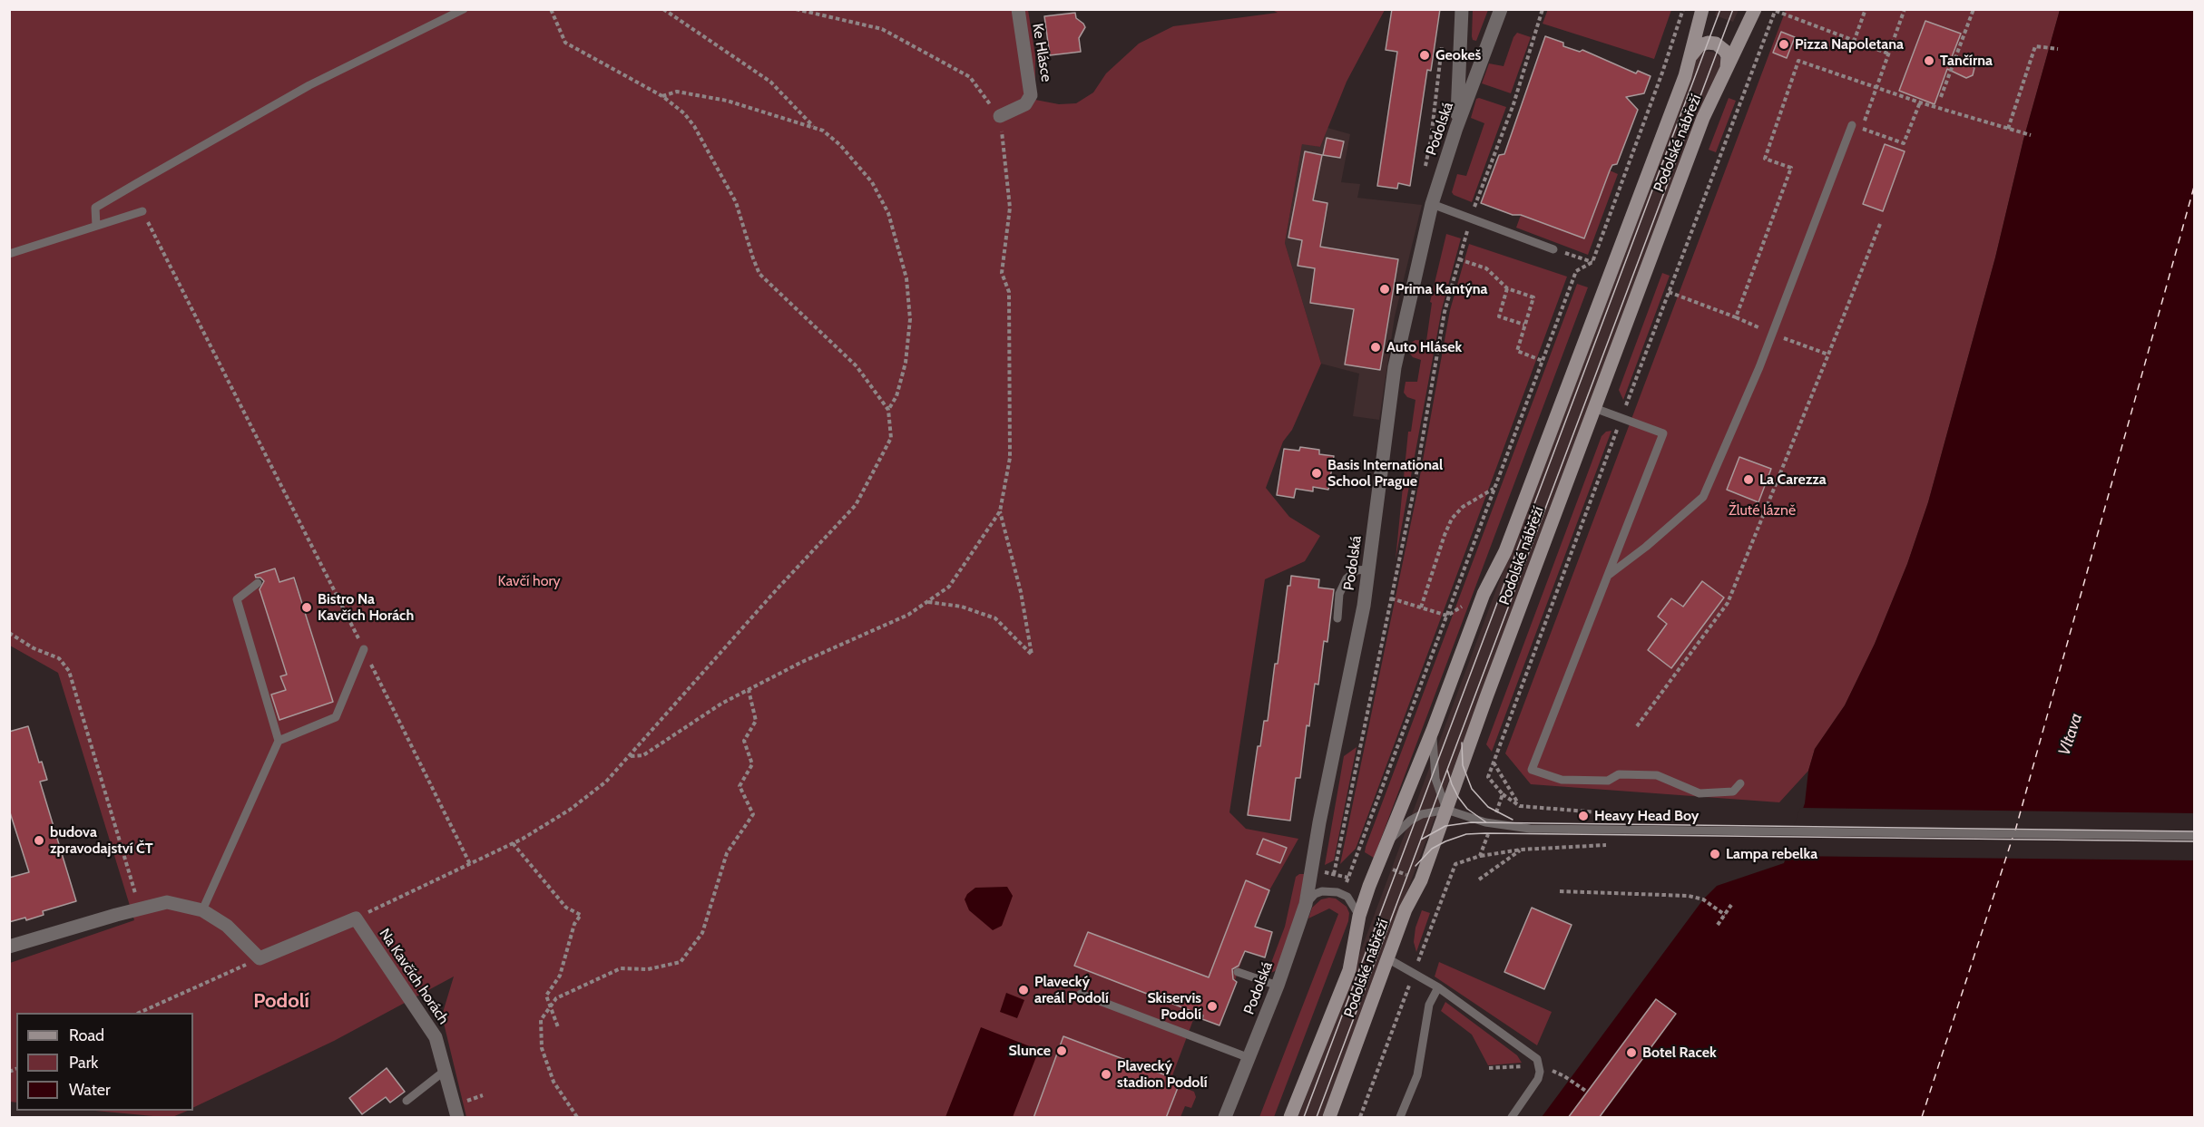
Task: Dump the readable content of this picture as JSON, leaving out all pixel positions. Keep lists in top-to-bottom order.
{
  "streets": {
    "main road": ["Podolské nábřeží"],
    "street": ["Ke Hlásce", "Podolská", "Na Kavčích horách"]
  },
  "districts": ["Podolí"],
  "water": ["Vltava"],
  "parks": ["Žluté lázně", "Kavčí hory"],
  "places": [
    "Pizza Napoletana",
    "Geokeš",
    "Tančírna",
    "Prima Kantýna",
    "Auto Hlásek",
    "Basis International School Prague",
    "La Carezza",
    "Bistro Na Kavčích Horách",
    "Heavy Head Boy",
    "budova zpravodajství ČT",
    "Lampa rebelka",
    "Plavecký areál Podolí",
    "Skiservis Podolí",
    "Slunce",
    "Botel Racek",
    "Plavecký stadion Podolí"
  ],
  "legend": ["Road", "Park", "Water"]
}
